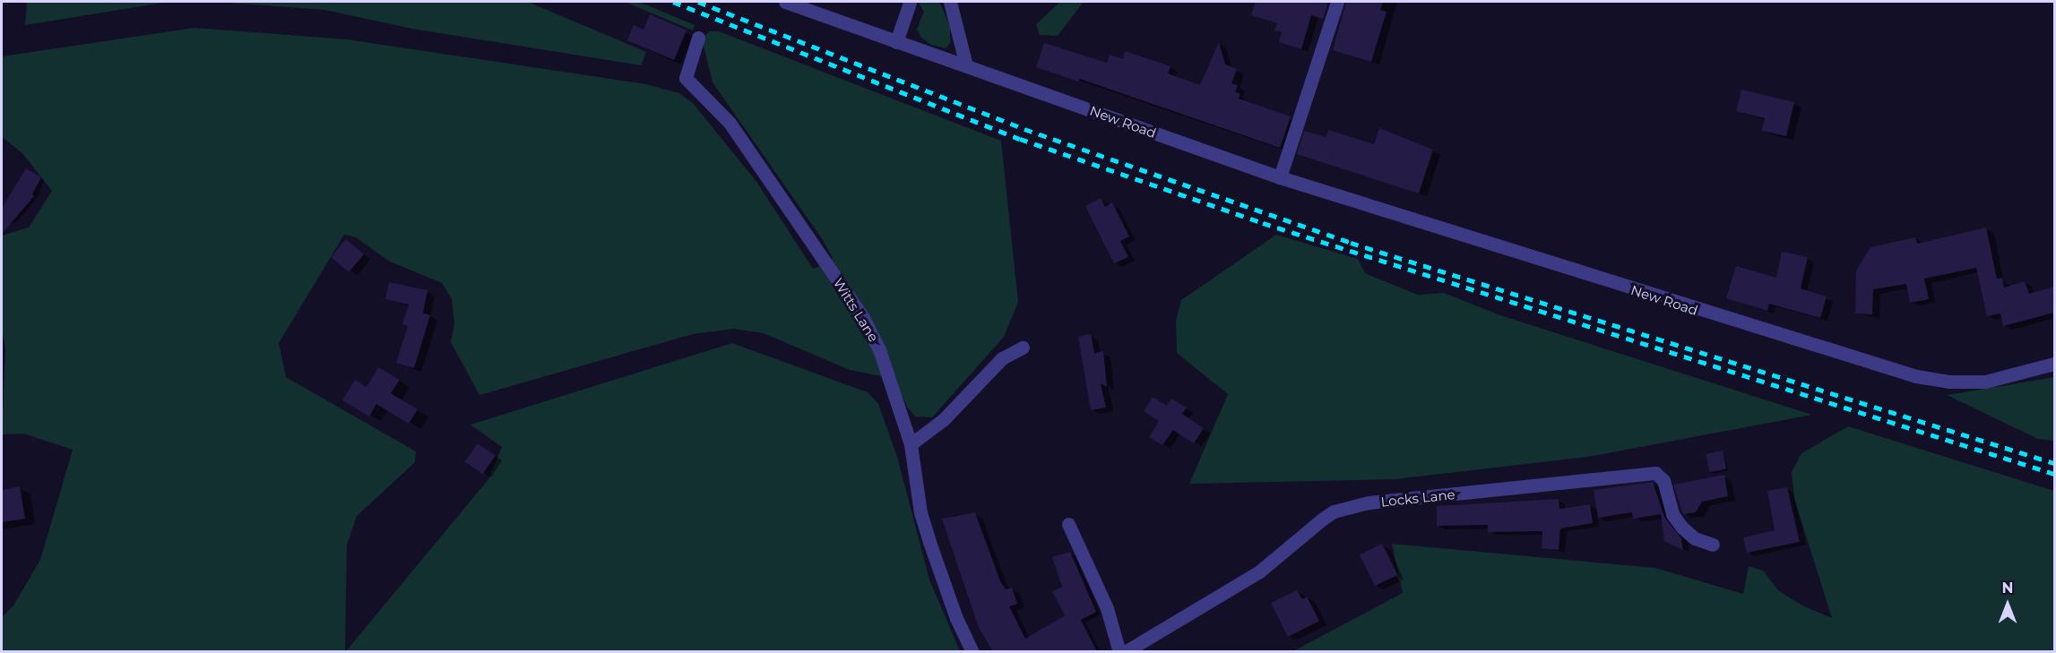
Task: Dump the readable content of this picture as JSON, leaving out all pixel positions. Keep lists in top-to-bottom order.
{
  "streets": {
    "street": ["New Road", "Witts Lane", "Locks Lane"]
  },
  "north": "top"
}
